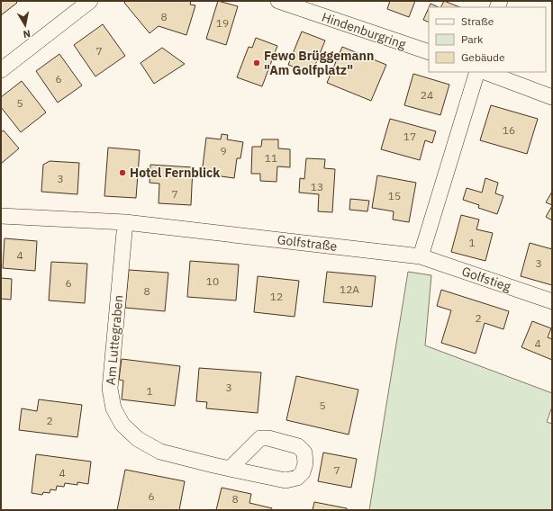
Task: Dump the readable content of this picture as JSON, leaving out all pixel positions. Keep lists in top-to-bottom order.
{
  "streets": {
    "street": [
      "Hindenburgring",
      "Golfstraße",
      "Golfstieg",
      "Am Luttegraben"
    ]
  },
  "crossings": [
    ["Golfstraße", "Golfstieg"],
    ["Golfstraße", "Am Luttegraben"]
  ],
  "places": ["Fewo Brüggemann \"Am Golfplatz\"", "Hotel Fernblick"],
  "house_numbers": [
    "8",
    "19",
    "7",
    "6",
    "24",
    "5",
    "16",
    "17",
    "9",
    "11",
    "3",
    "13",
    "7",
    "15",
    "1",
    "4",
    "3",
    "10",
    "6",
    "12A",
    "8",
    "12",
    "2",
    "4",
    "3",
    "1",
    "5",
    "2",
    "7",
    "4",
    "6",
    "8"
  ],
  "legend": ["Straße", "Park", "Gebäude"],
  "north": "bottom"
}
